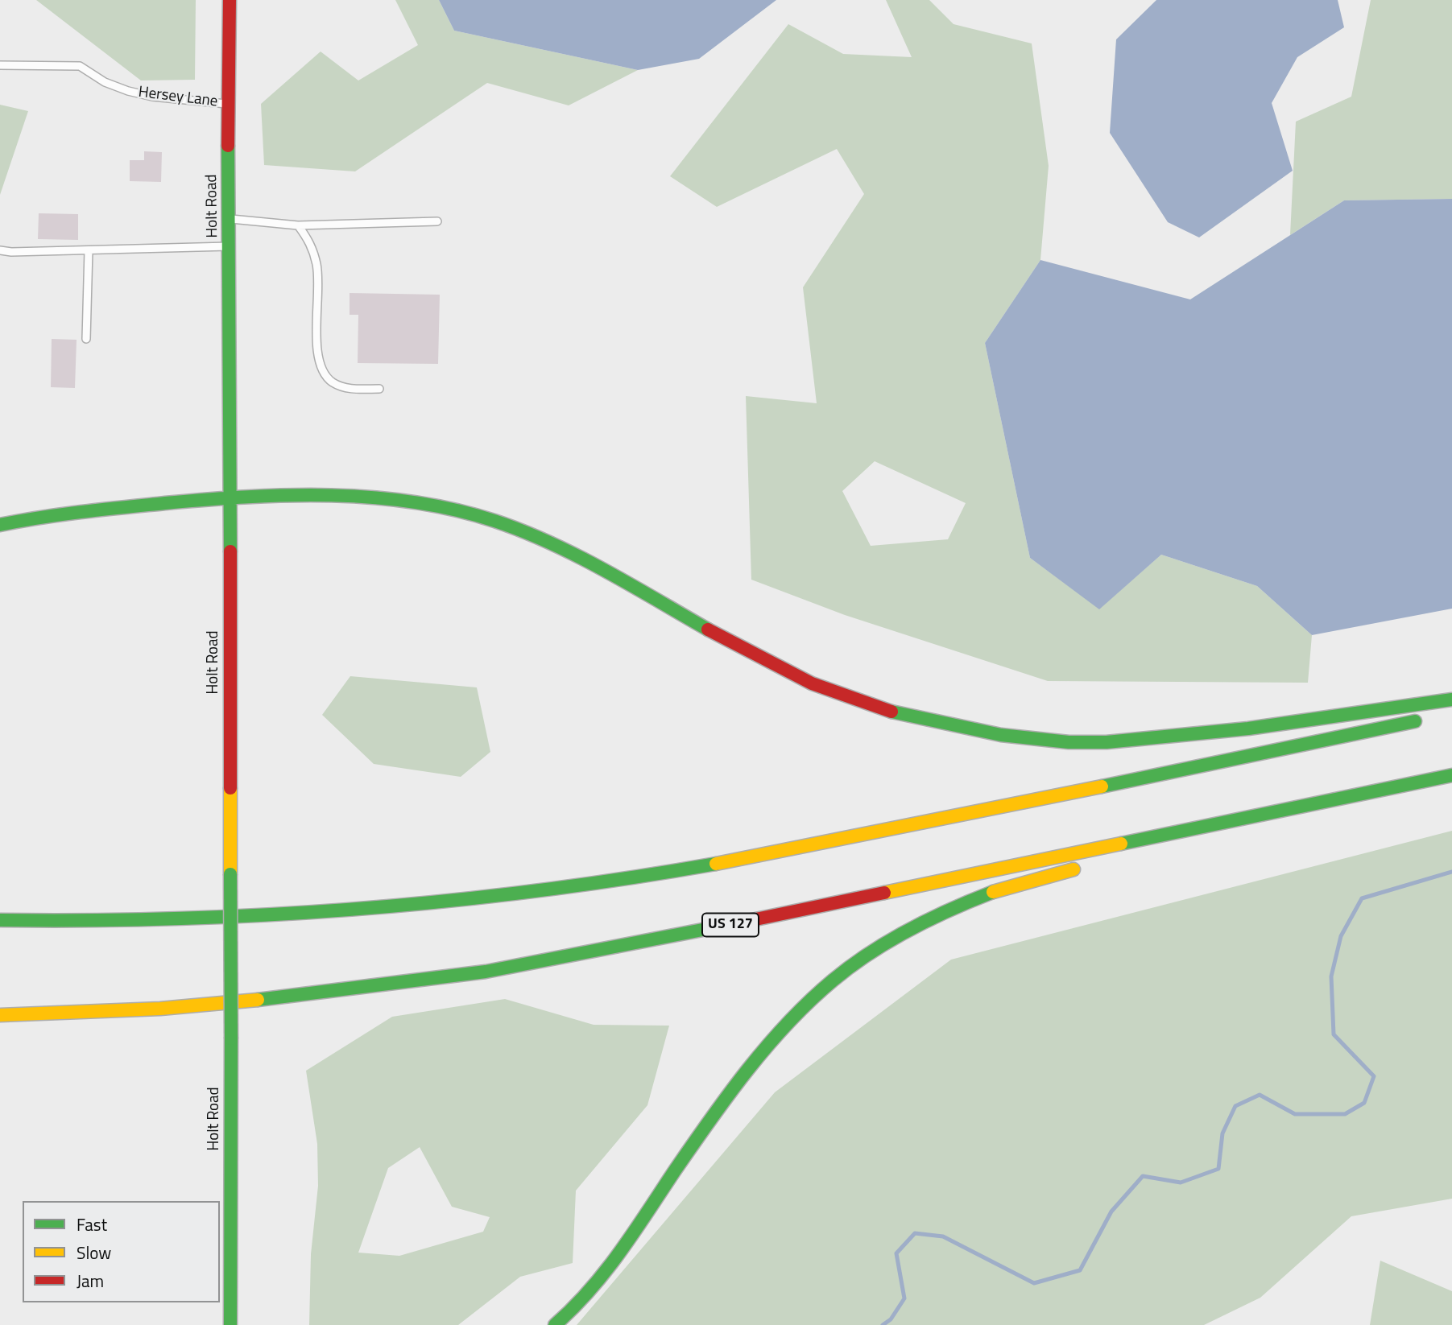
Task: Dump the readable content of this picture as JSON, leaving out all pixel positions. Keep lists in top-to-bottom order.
{
  "streets": {
    "main road": ["Holt Road", "US 127"],
    "lane": ["Hersey Lane"]
  },
  "crossings": [
    ["Hersey Lane", "Holt Road"]
  ],
  "legend": ["Fast", "Slow", "Jam"]
}
